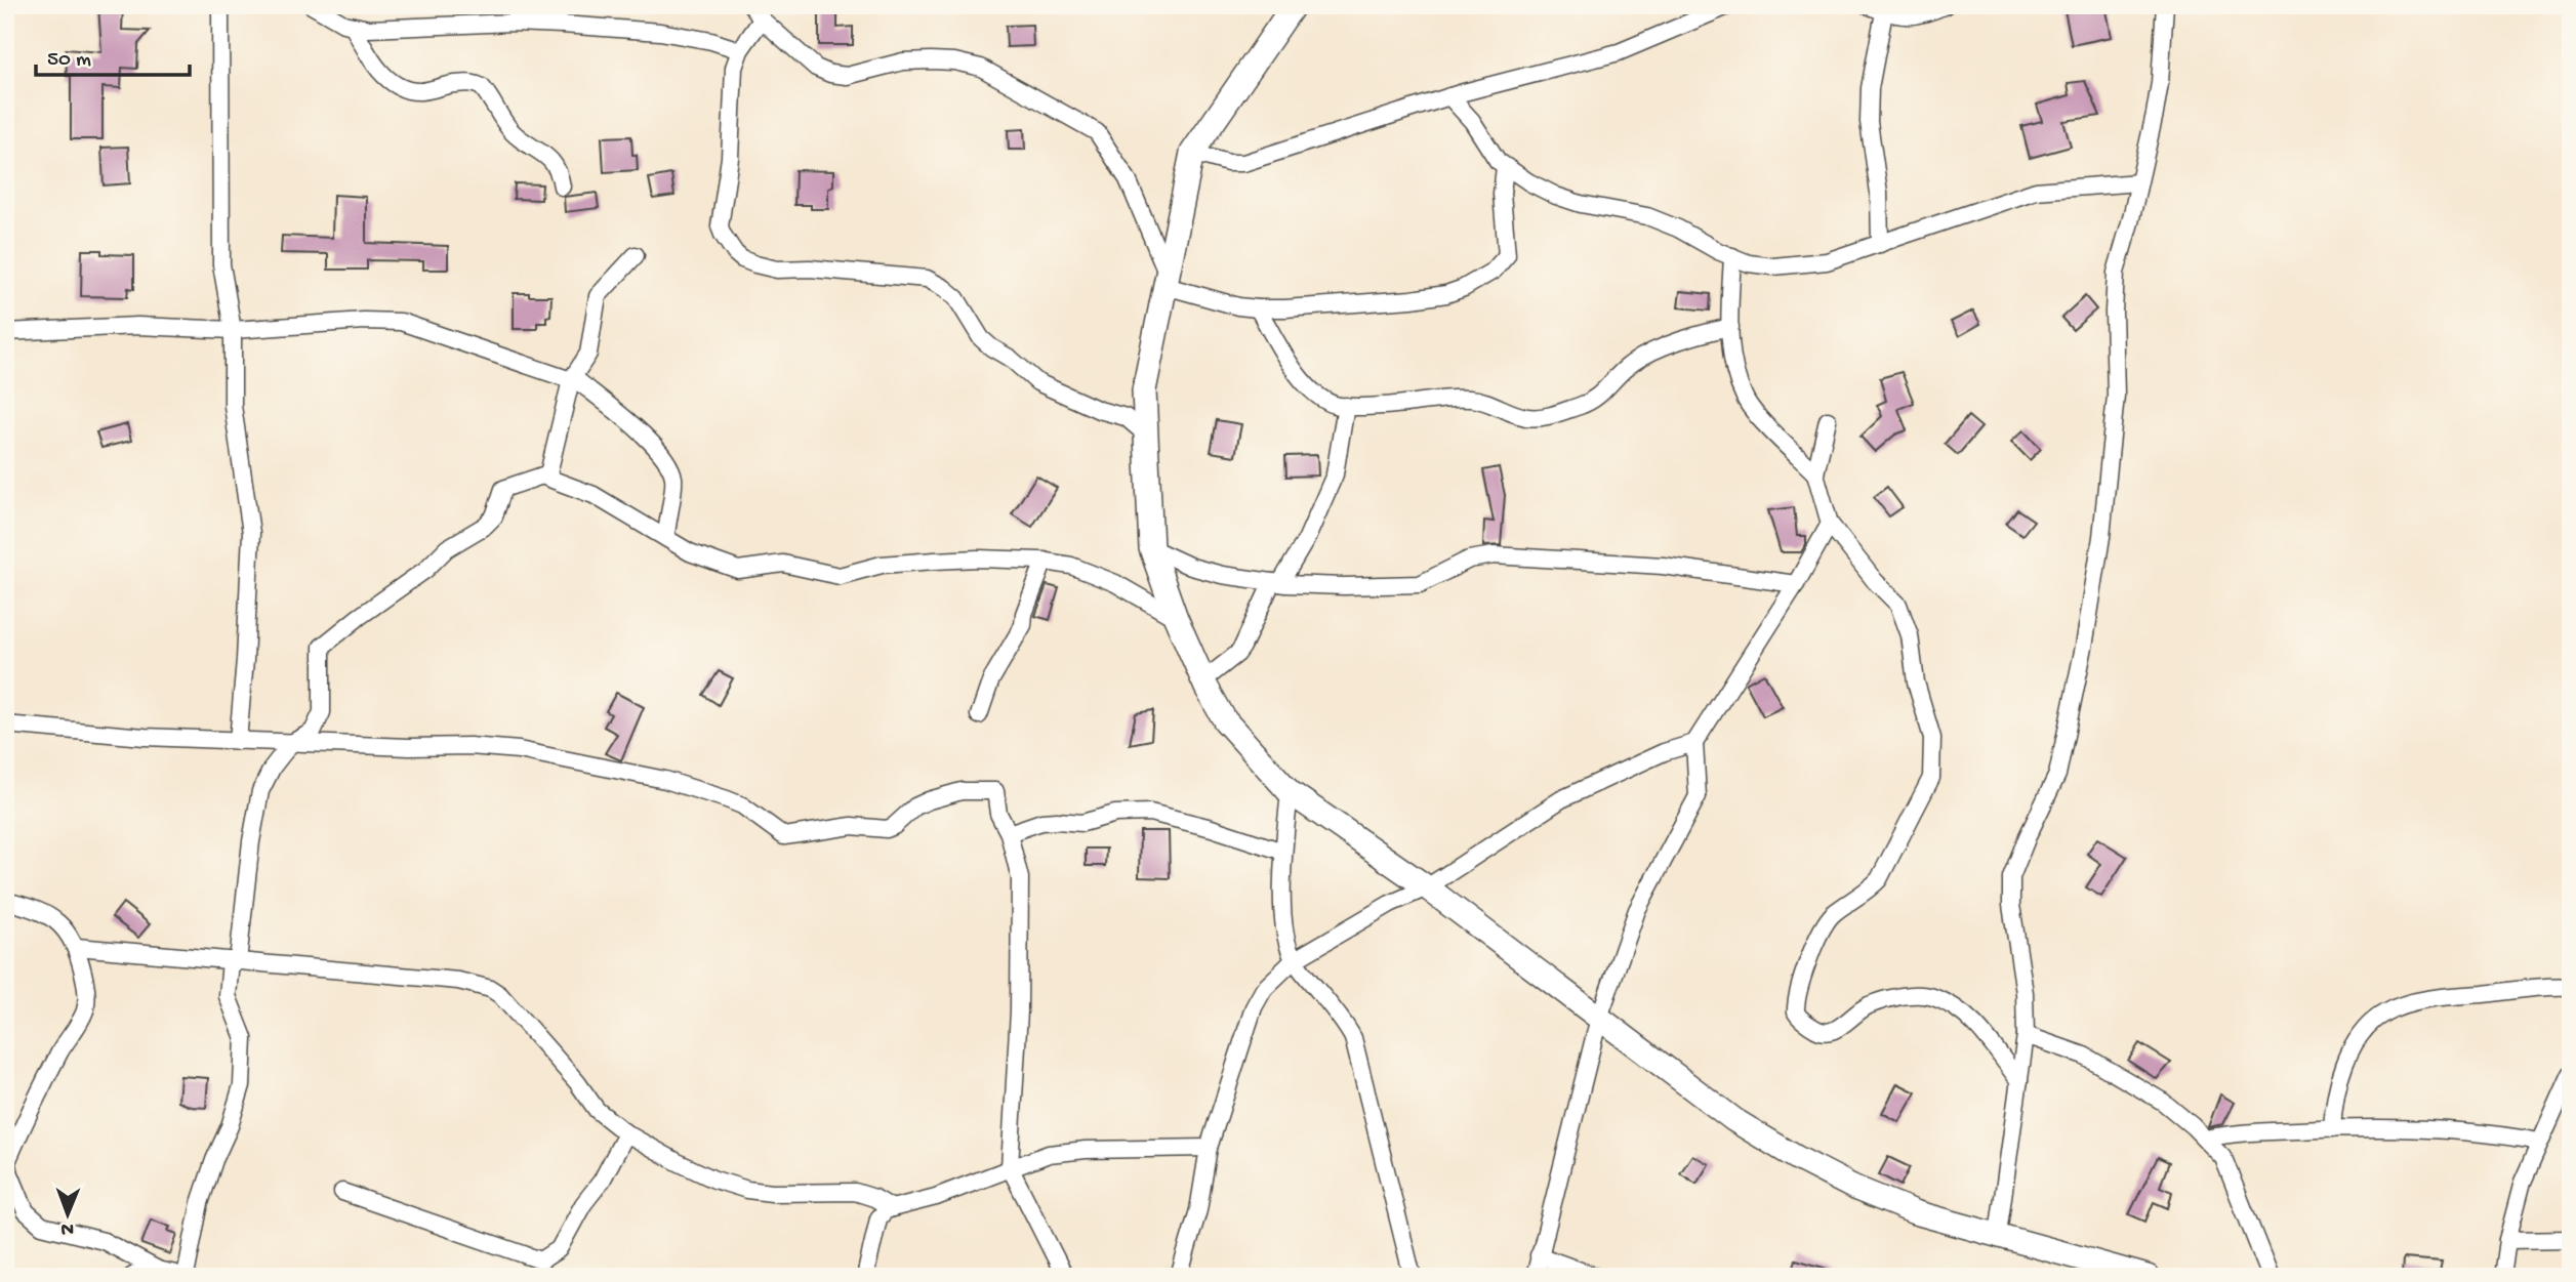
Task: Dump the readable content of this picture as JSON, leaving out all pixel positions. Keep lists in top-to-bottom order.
{
  "scale_bar": "50 m",
  "north": "bottom"
}
